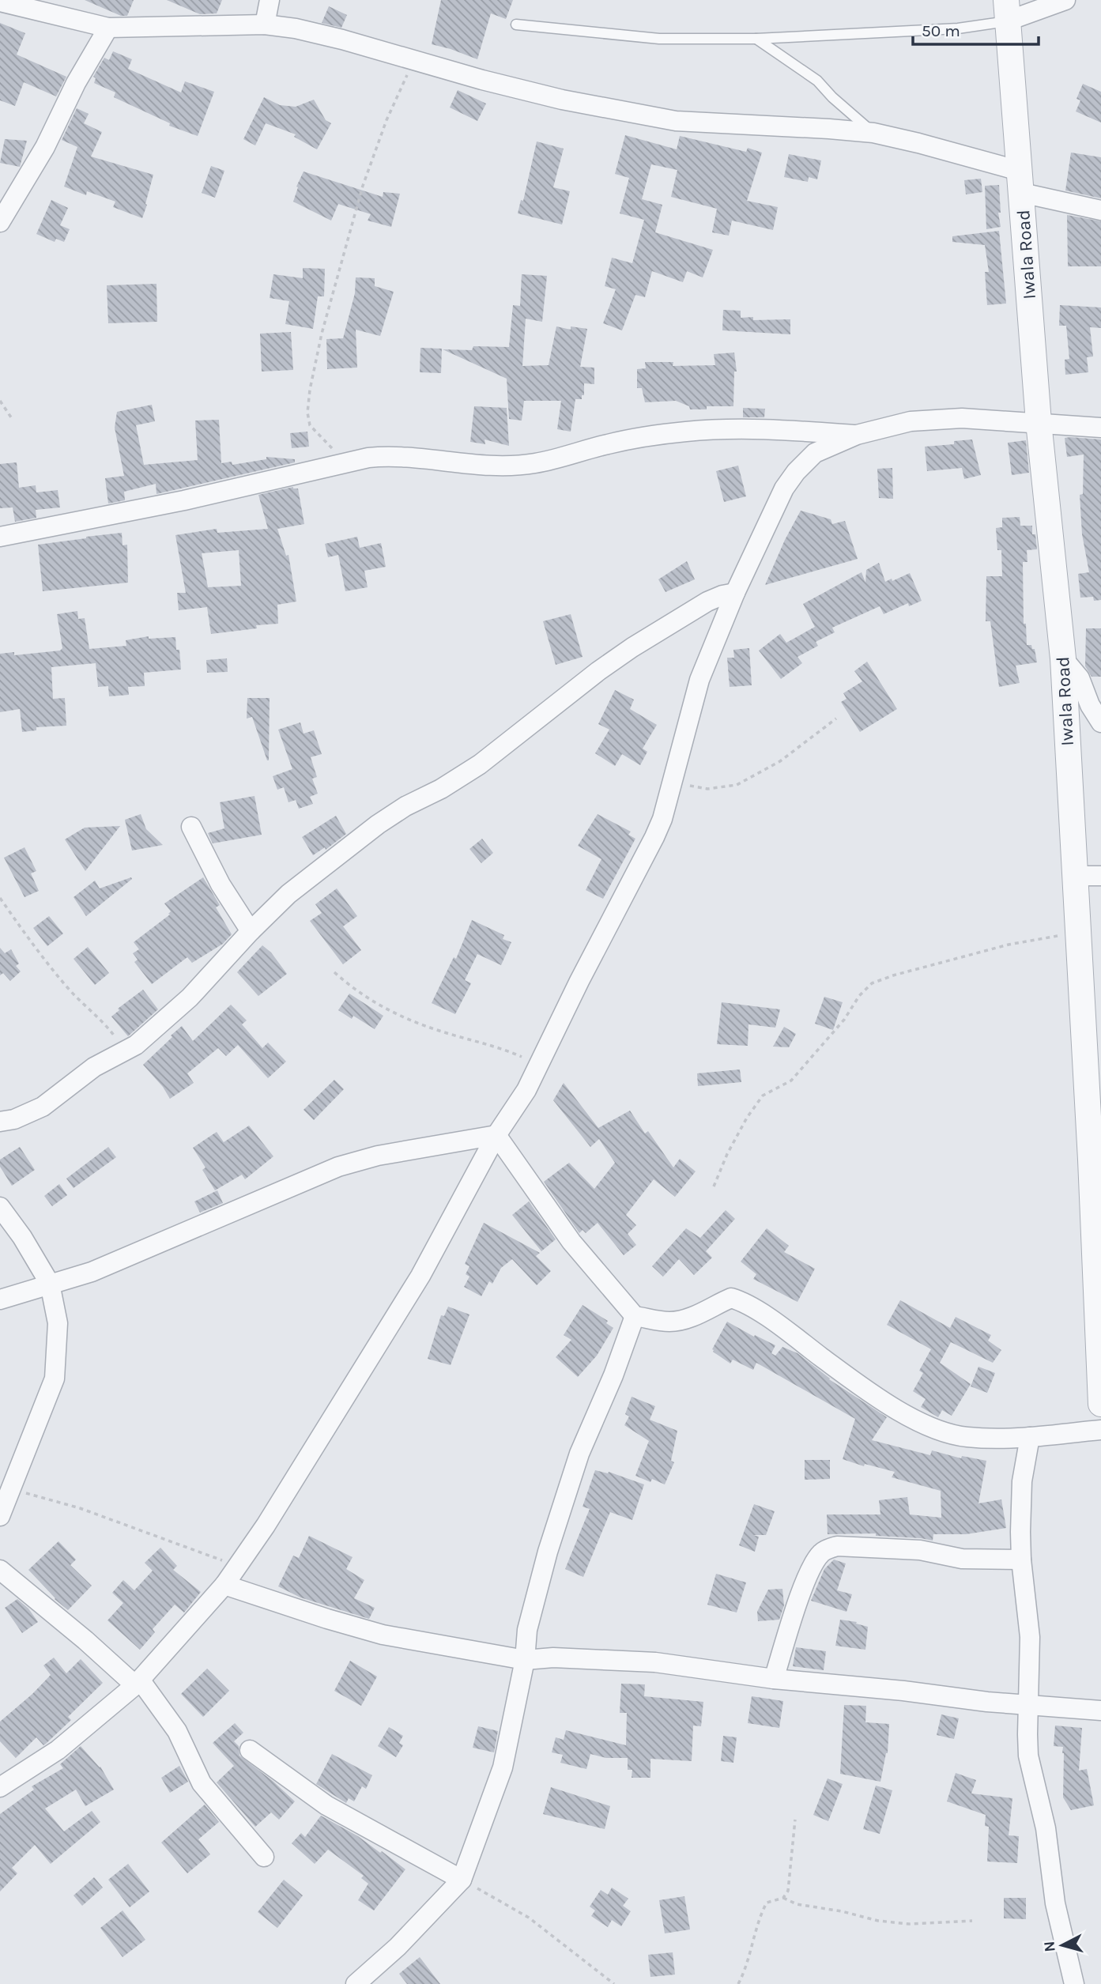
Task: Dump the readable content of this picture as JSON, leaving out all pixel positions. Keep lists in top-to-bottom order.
{
  "streets": {
    "street": ["Iwala Road"]
  },
  "scale_bar": "50 m",
  "north": "left"
}
